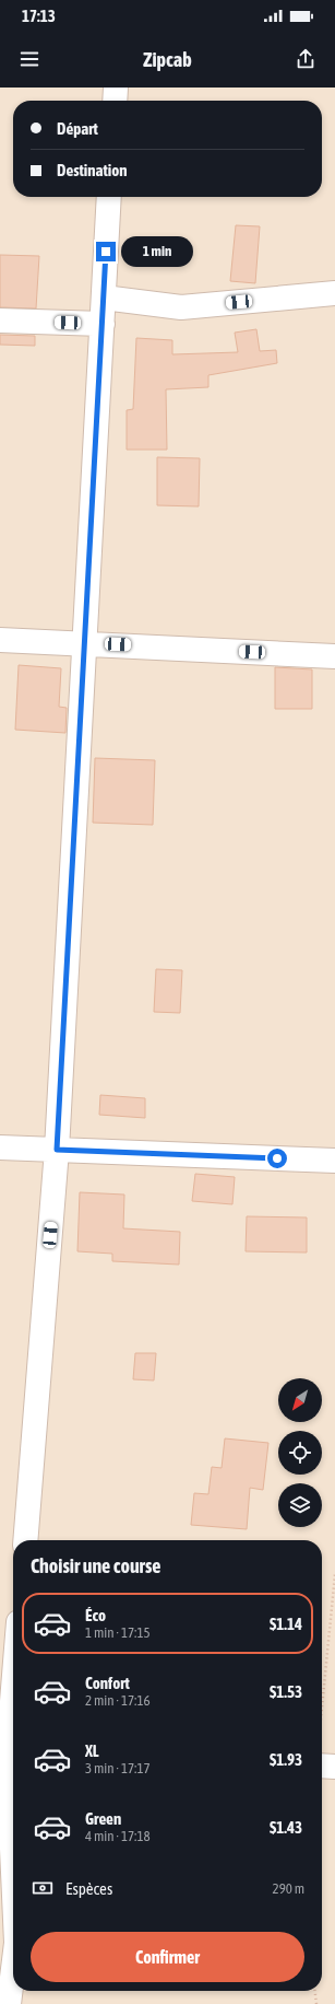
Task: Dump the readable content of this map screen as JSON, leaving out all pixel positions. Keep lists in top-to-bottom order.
{
  "north": "bottom left",
  "page": {
    "status": "17:13",
    "header": "Zipcab",
    "banner": ["Départ", "Destination"],
    "bubble": "1 min",
    "heading": "Choisir une course",
    "list": [
      {
        "name": "Éco",
        "note": "1 min · 17:15",
        "value": "$1.14"
      },
      {
        "name": "Confort",
        "note": "2 min · 17:16",
        "value": "$1.53"
      },
      {
        "name": "XL",
        "note": "3 min · 17:17",
        "value": "$1.93"
      },
      {
        "name": "Green",
        "note": "4 min · 17:18",
        "value": "$1.43"
      }
    ],
    "pay": ["Espèces", "290 m"],
    "buttons": "Confirmer"
  }
}
